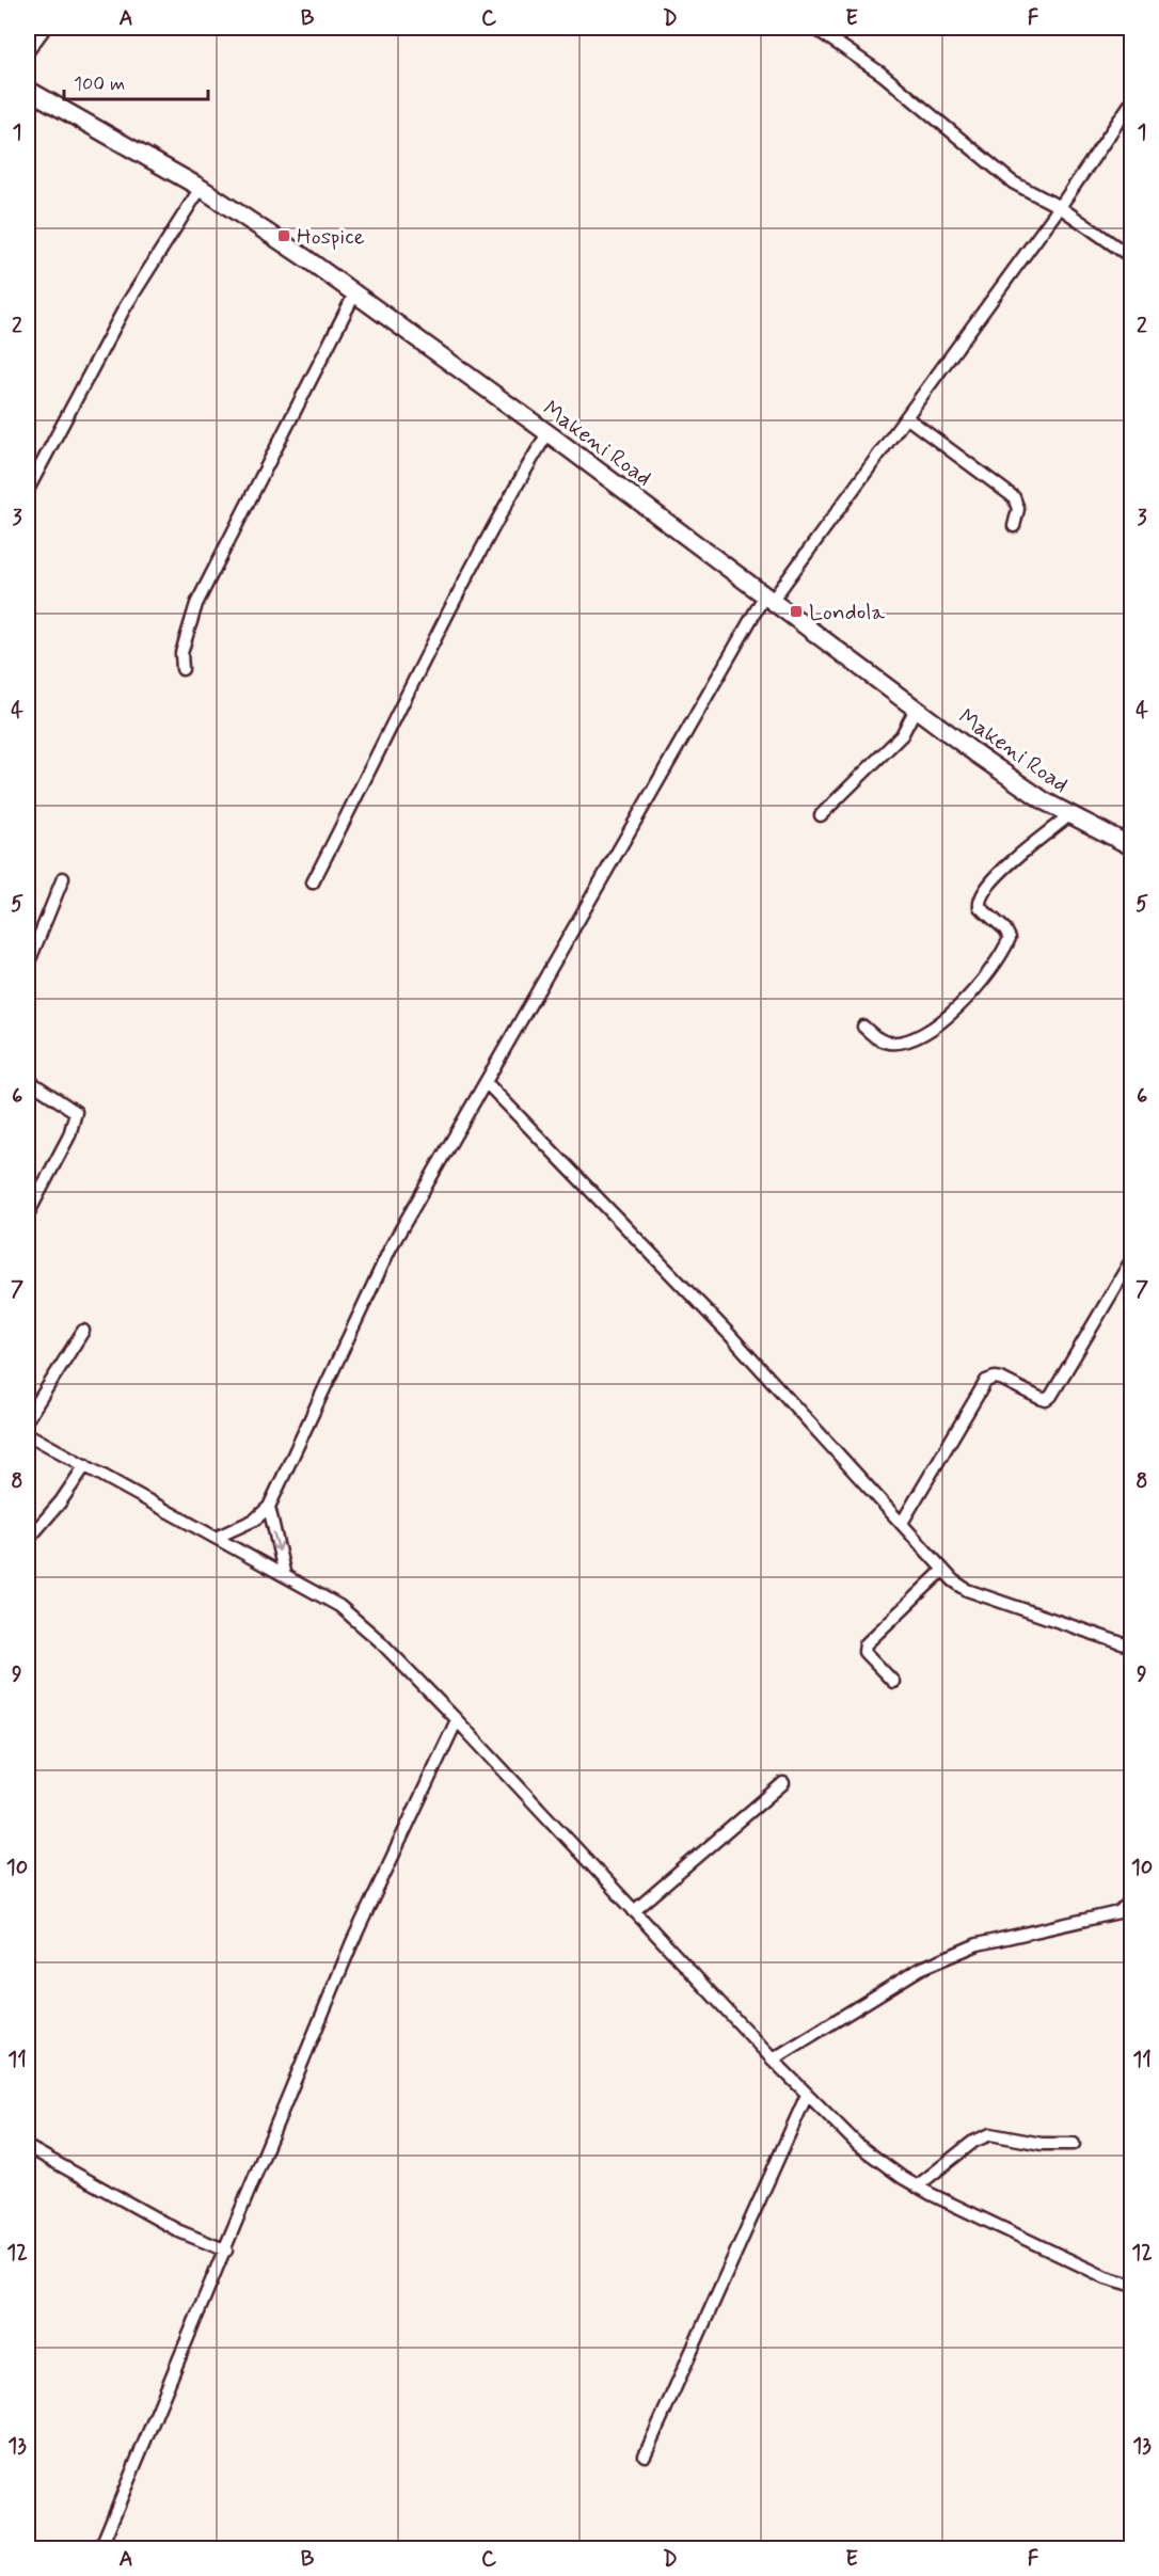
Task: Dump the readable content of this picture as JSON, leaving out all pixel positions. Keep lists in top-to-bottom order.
{
  "streets": {
    "main road": ["Makeni Road"]
  },
  "places": {
    "transit": ["Hospice", "Londola"]
  },
  "scale_bar": "100 m",
  "grid": {
    "columns": [
      "A",
      "B",
      "C",
      "D",
      "E",
      "F"
    ],
    "rows": [
      "1",
      "2",
      "3",
      "4",
      "5",
      "6",
      "7",
      "8",
      "9",
      "10",
      "11",
      "12",
      "13"
    ]
  }
}
